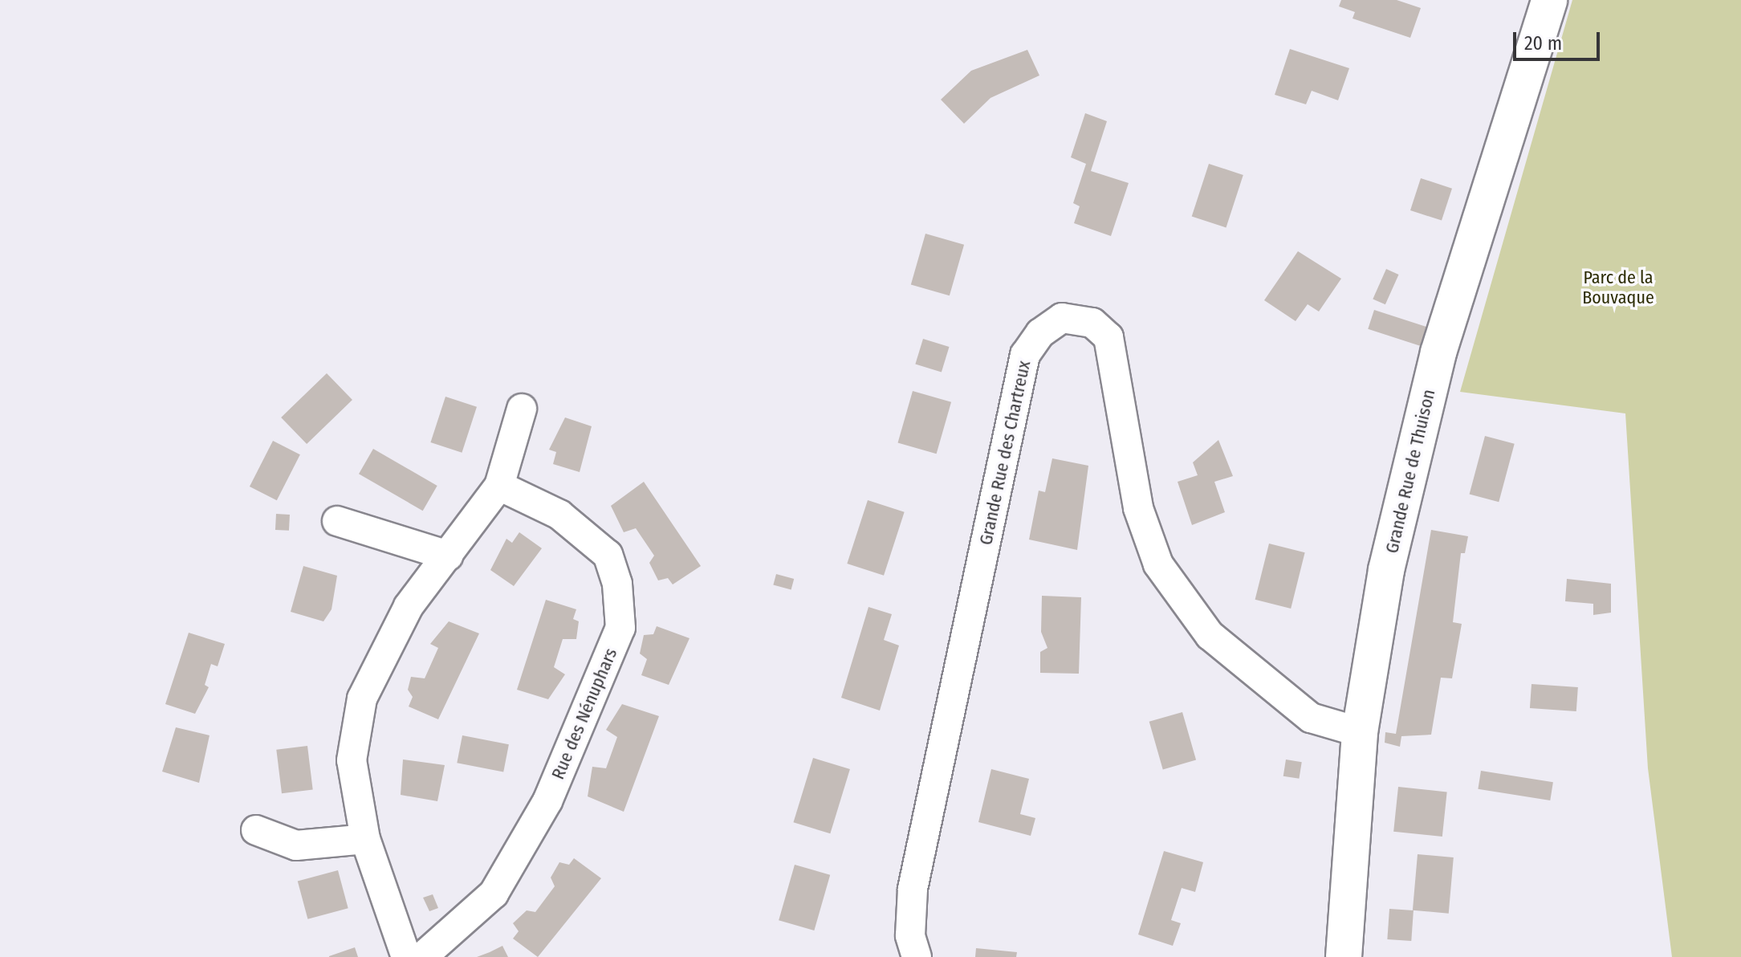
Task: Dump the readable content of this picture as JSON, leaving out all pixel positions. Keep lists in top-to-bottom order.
{
  "streets": {
    "street": ["Grande Rue des Chartreux", "Grande Rue de Thuison", "Rue des Nénuphars"]
  },
  "crossings": [
    ["Grande Rue des Chartreux", "Grande Rue de Thuison"]
  ],
  "parks": ["Parc de la Bouvaque"],
  "scale_bar": "20 m"
}
